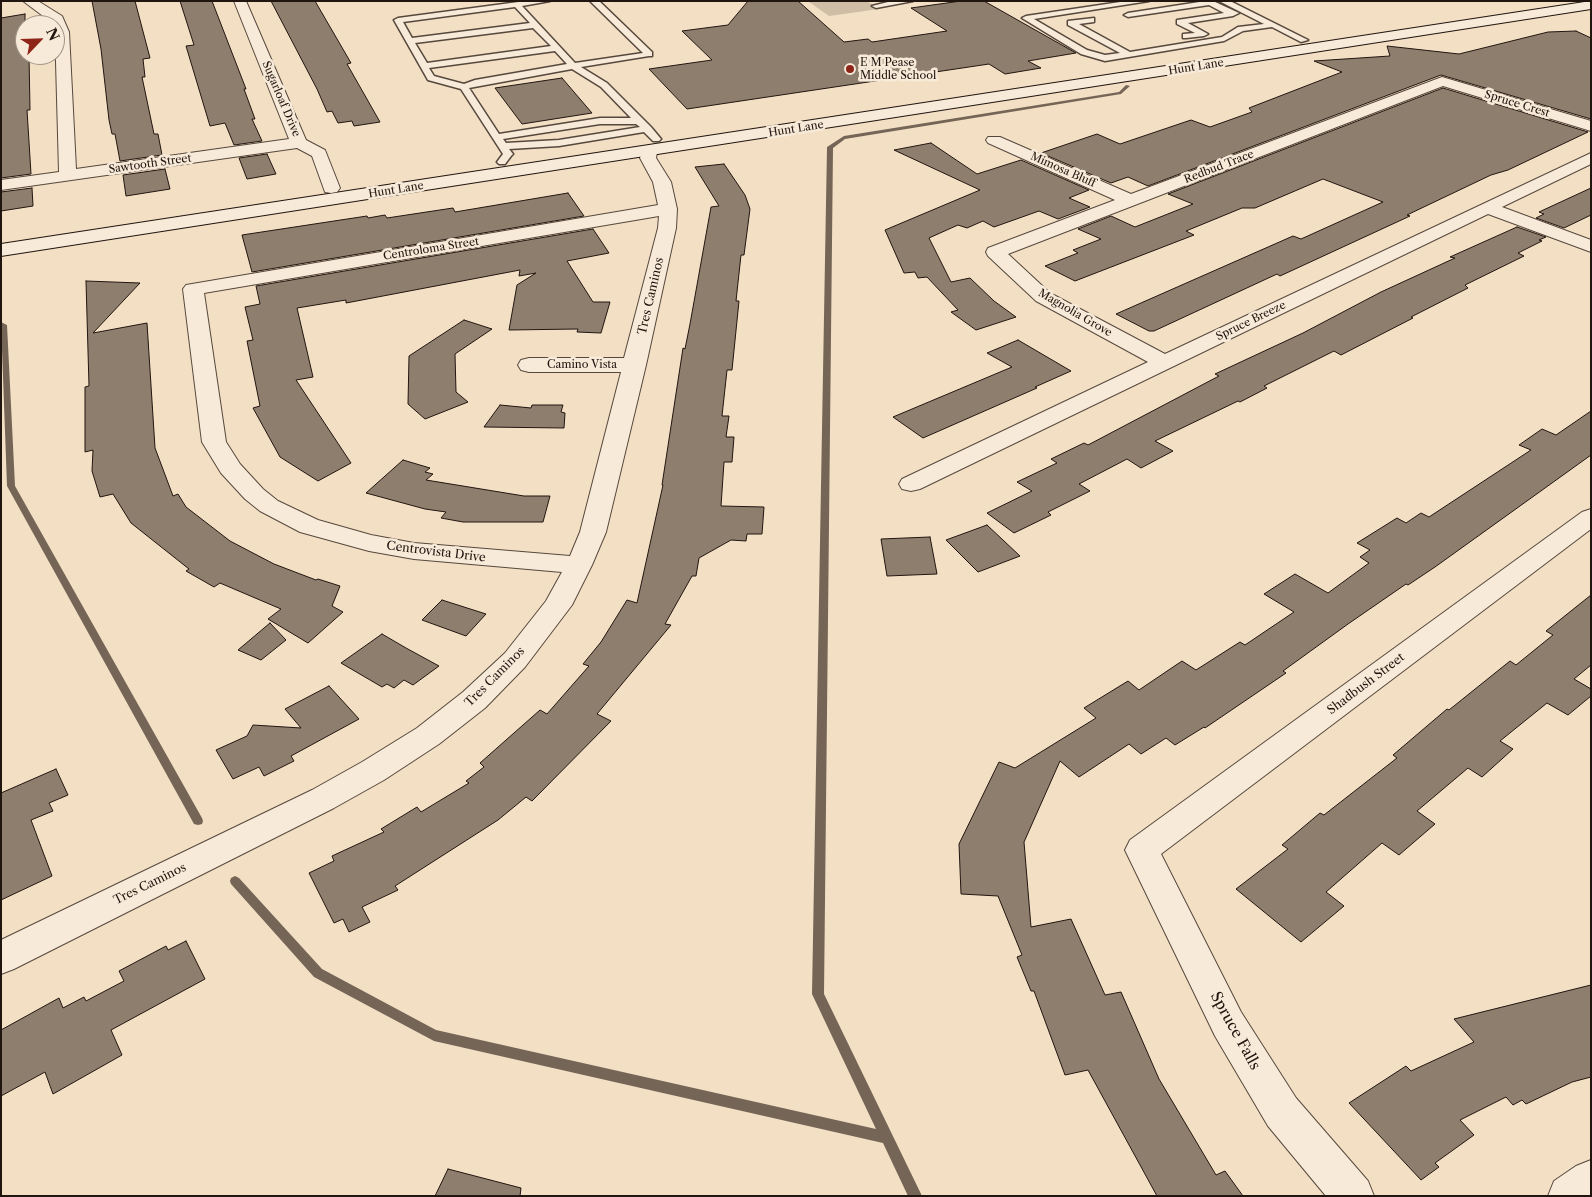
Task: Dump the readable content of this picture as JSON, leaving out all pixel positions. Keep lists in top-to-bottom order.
{
  "streets": {
    "street": [
      "Hunt Lane",
      "Sugarloaf Drive",
      "Spruce Crest",
      "Sawtooth Street",
      "Redbud Trace",
      "Mimosa Bluff",
      "Centroloma Street",
      "Tres Caminos",
      "Magnolia Grove",
      "Spruce Breeze",
      "Camino Vista",
      "Centrovista Drive",
      "Shadbush Street",
      "Spruce Falls"
    ]
  },
  "crossings": [
    ["Hunt Lane", "Sugarloaf Drive"],
    ["Hunt Lane", "Tres Caminos"],
    ["Sugarloaf Drive", "Sawtooth Street"],
    ["Spruce Crest", "Redbud Trace"],
    ["Redbud Trace", "Mimosa Bluff"],
    ["Redbud Trace", "Magnolia Grove"],
    ["Centroloma Street", "Tres Caminos"],
    ["Centroloma Street", "Centrovista Drive"],
    ["Tres Caminos", "Camino Vista"],
    ["Tres Caminos", "Centrovista Drive"],
    ["Magnolia Grove", "Spruce Breeze"],
    ["Shadbush Street", "Spruce Falls"]
  ],
  "places": ["E M Pease Middle School"],
  "north": "top right"
}
